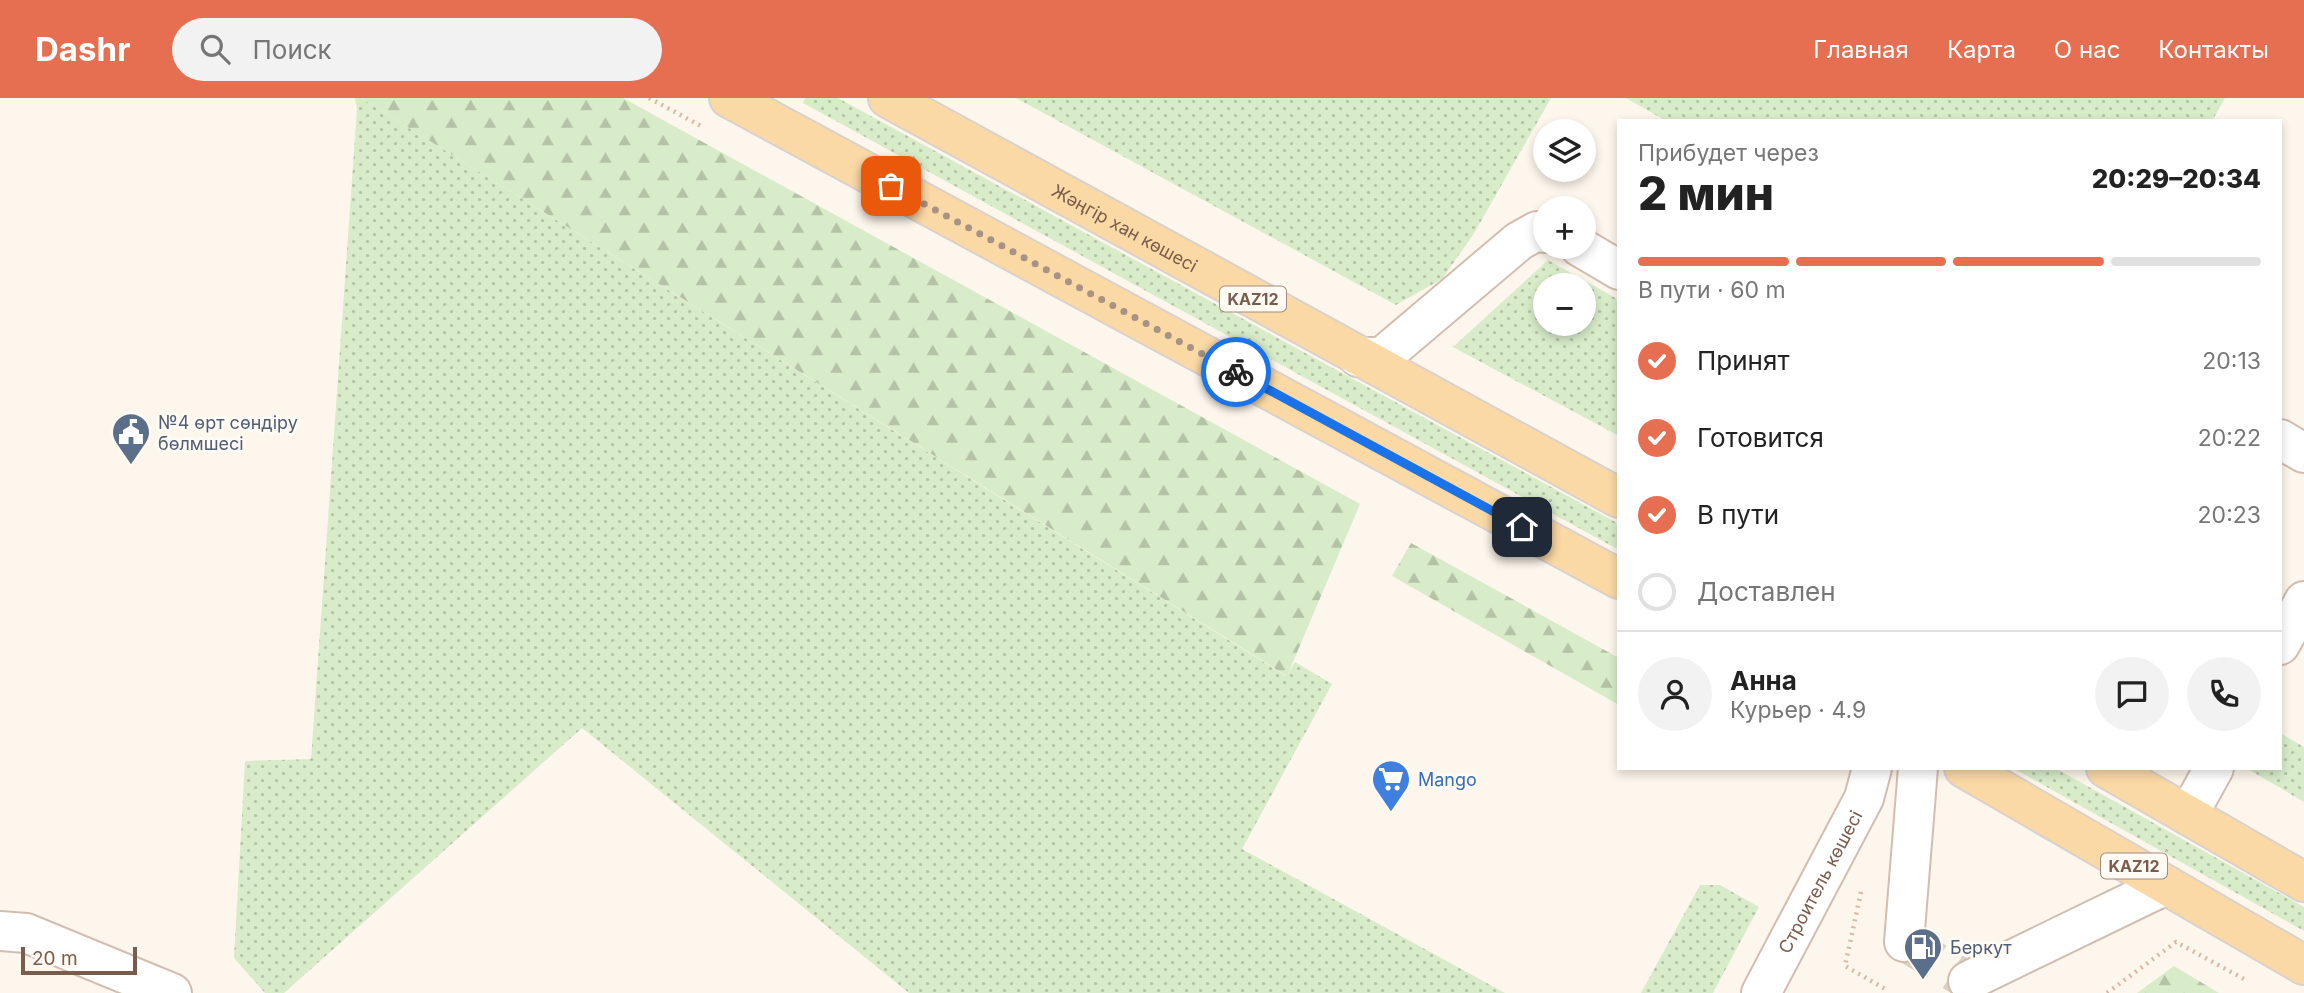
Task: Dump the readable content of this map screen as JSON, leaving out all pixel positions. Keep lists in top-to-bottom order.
{
  "streets": {
    "main road": ["Жәңгір хан көшесі", "KAZ12"],
    "street": ["Строитель көшесі"]
  },
  "places": {
    "public building": ["№4 өрт сөндіру бөлмшесі"],
    "supermarket": ["Mango"],
    "fuel station": ["Беркут"]
  },
  "scale_bar": "20 m",
  "page": {
    "header": "Dashr",
    "search": "Поиск",
    "nav": [
      "Главная",
      "Карта",
      "О нас",
      "Контакты"
    ],
    "map_buttons": ["+", "−"],
    "heading": ["2 мин", "Прибудет через", "20:29–20:34"],
    "panel": ["Анна", "Курьер · 4.9"],
    "bar": "В пути · 60 m",
    "list": [
      ["Принят", "20:13"],
      ["Готовится", "20:22"],
      ["В пути", "20:23"],
      "Доставлен"
    ],
    "scale": "20 m"
  }
}
